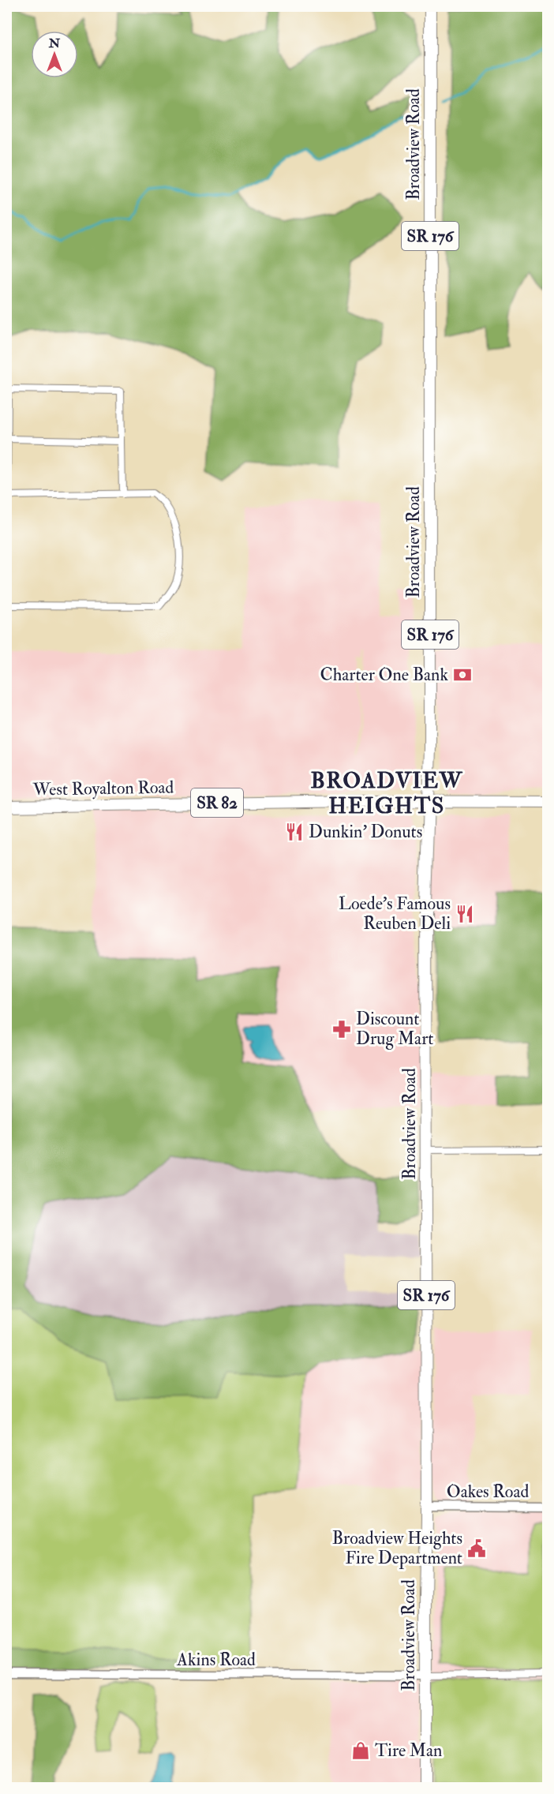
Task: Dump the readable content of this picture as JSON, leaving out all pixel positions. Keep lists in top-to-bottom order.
{
  "streets": {
    "main road": [
      "Broadview Road",
      "SR 176",
      "West Royalton Road",
      "SR 82"
    ],
    "street": ["Oakes Road", "Akins Road"]
  },
  "crossings": [
    ["Broadview Road", "West Royalton Road"],
    ["Broadview Road", "SR 82"],
    ["Broadview Road", "Oakes Road"],
    ["Broadview Road", "Akins Road"],
    ["West Royalton Road", "SR 82"]
  ],
  "districts": ["BROADVIEW HEIGHTS"],
  "places": {
    "bank": ["Charter One Bank"],
    "restaurant": ["Dunkin' Donuts", "Loede's Famous Reuben Deli"],
    "pharmacy": ["Discount Drug Mart"],
    "public building": ["Broadview Heights Fire Department"],
    "shop": ["Tire Man"]
  },
  "north": "top"
}
